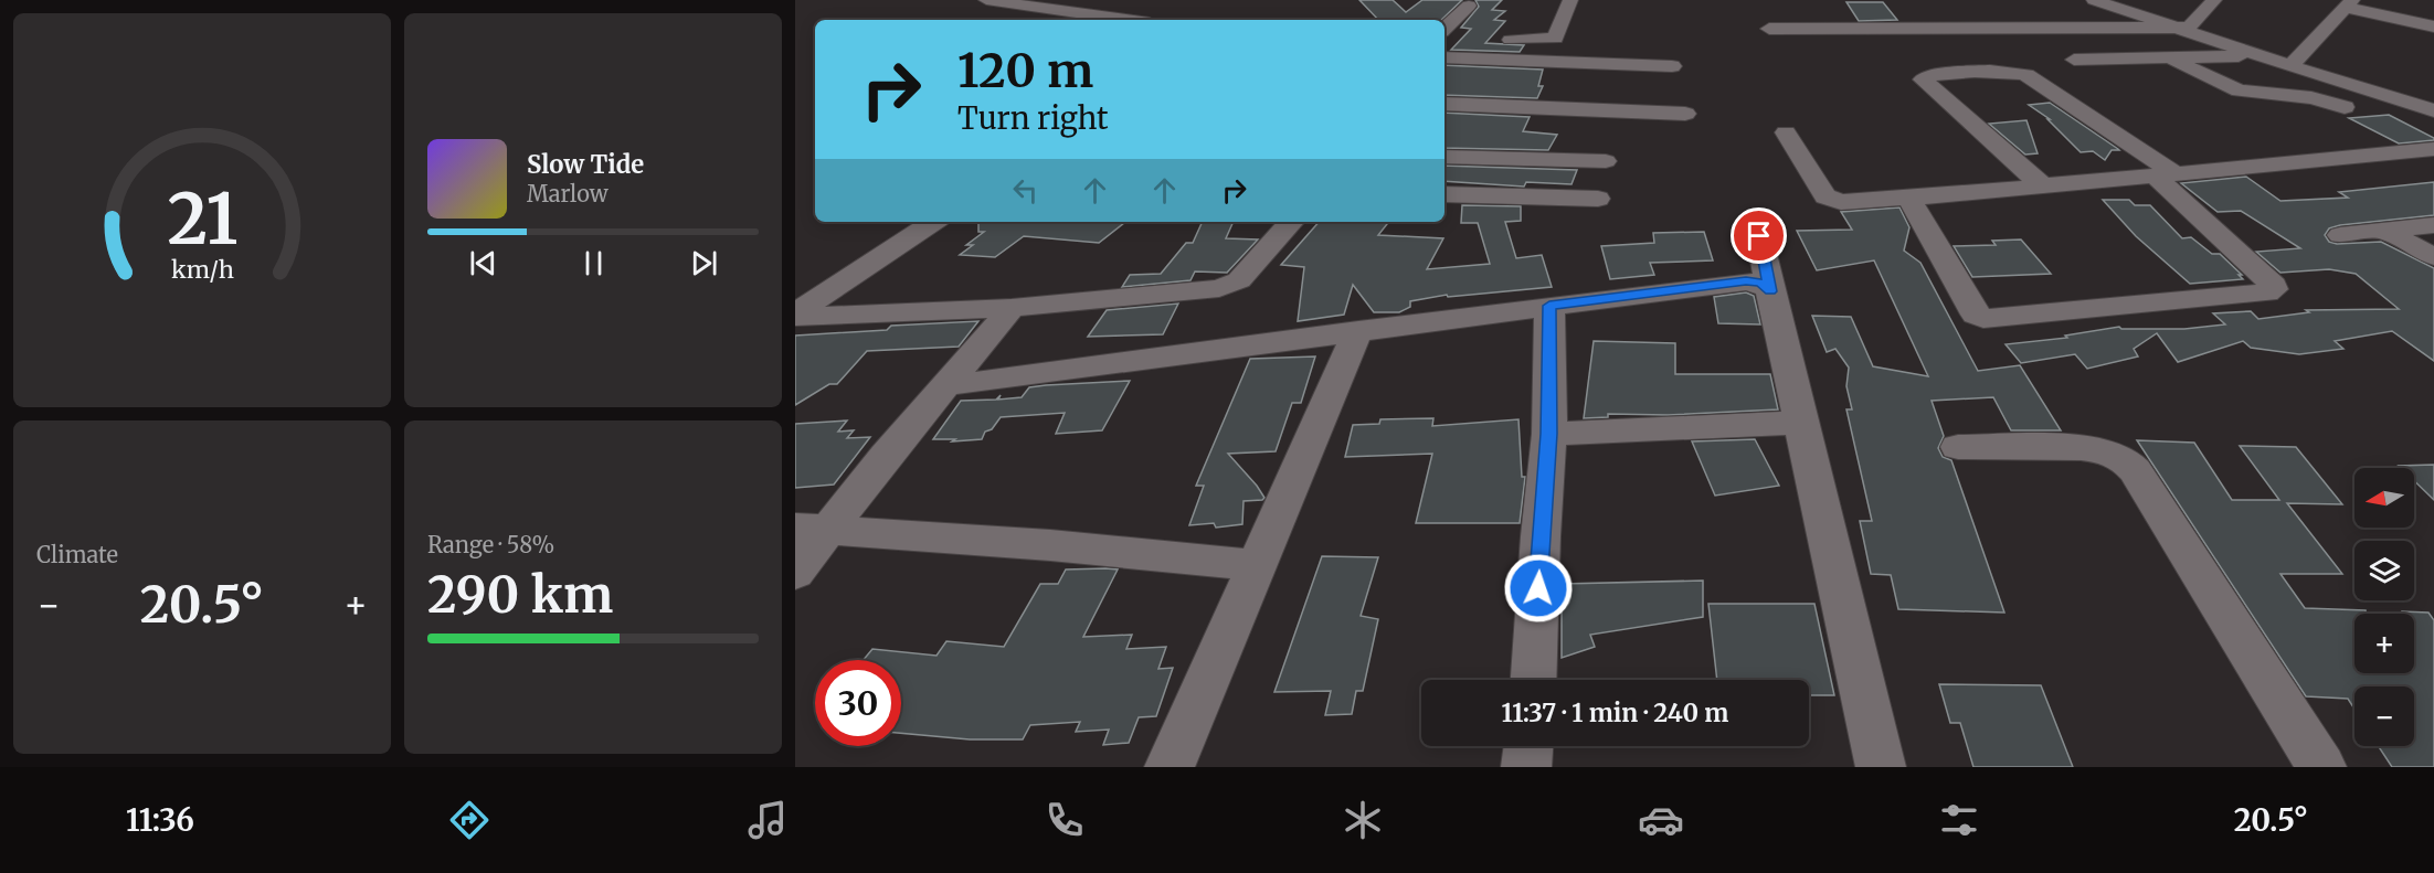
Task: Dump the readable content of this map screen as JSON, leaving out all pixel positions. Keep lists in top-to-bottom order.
{
  "north": "left",
  "page": {
    "turn": ["120 m", "Turn right"],
    "song": ["Slow Tide", "Marlow"],
    "tile": [
      "Climate",
      ["Range · 58%", "290 km"]
    ],
    "map_buttons": ["+", "−"],
    "heat": ["−", "20.5°", "+"],
    "limit": "30",
    "trip": "11:37 · 1 min · 240 m",
    "tabs": ["11:36", "20.5°"],
    "gauge": ["21", "km/h"]
  }
}
